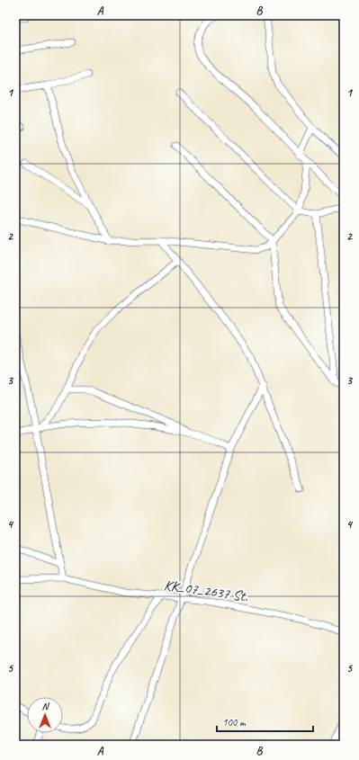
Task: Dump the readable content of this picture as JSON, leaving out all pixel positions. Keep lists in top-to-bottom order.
{
  "streets": {
    "street": ["KK_07_2637 St."]
  },
  "scale_bar": "100 m",
  "north": "top",
  "grid": {
    "columns": ["A", "B"],
    "rows": [
      "1",
      "2",
      "3",
      "4",
      "5"
    ]
  }
}
